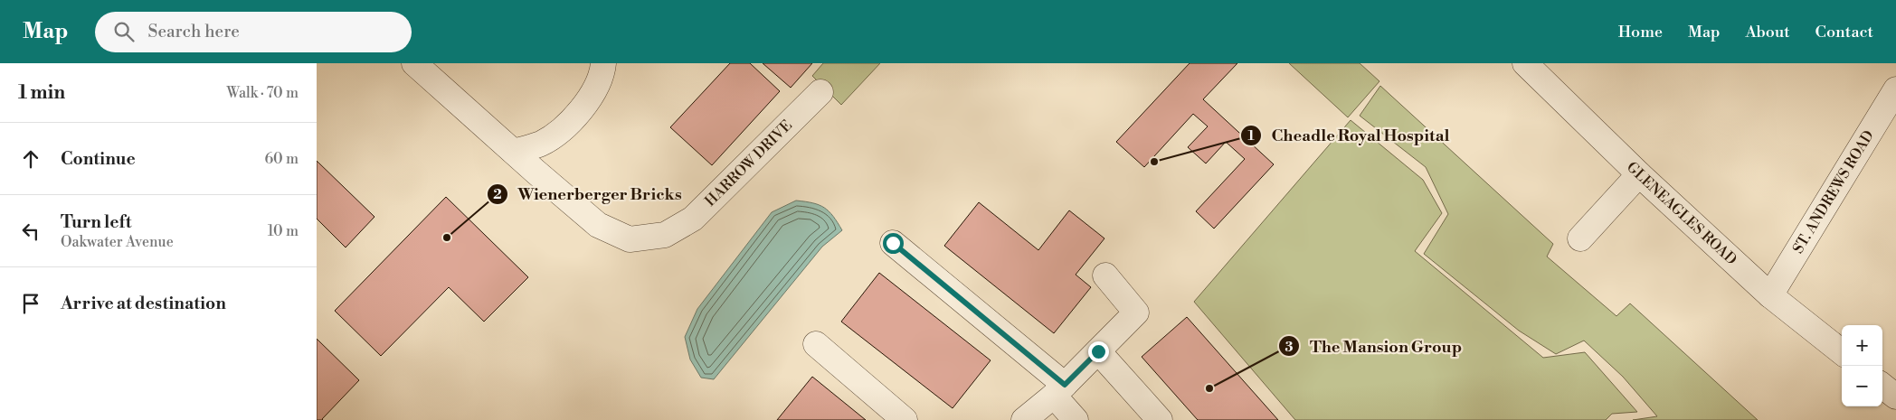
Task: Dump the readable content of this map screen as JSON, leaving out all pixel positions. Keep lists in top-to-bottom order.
{
  "streets": {
    "street": ["HARROW DRIVE", "ST. ANDREWS ROAD", "GLENEAGLES ROAD"]
  },
  "crossings": [
    ["ST. ANDREWS ROAD", "GLENEAGLES ROAD"]
  ],
  "places": ["Cheadle Royal Hospital", "Wienerberger Bricks", "The Mansion Group"],
  "page": {
    "header": "Map",
    "search": "Search here",
    "nav": [
      "Home",
      "Map",
      "About",
      "Contact"
    ],
    "heading": ["1 min", "Walk · 70 m"],
    "list": [
      ["Continue", "60 m"],
      ["Turn left", "Oakwater Avenue", "10 m"],
      "Arrive at destination"
    ],
    "map_buttons": ["+", "−"]
  }
}
